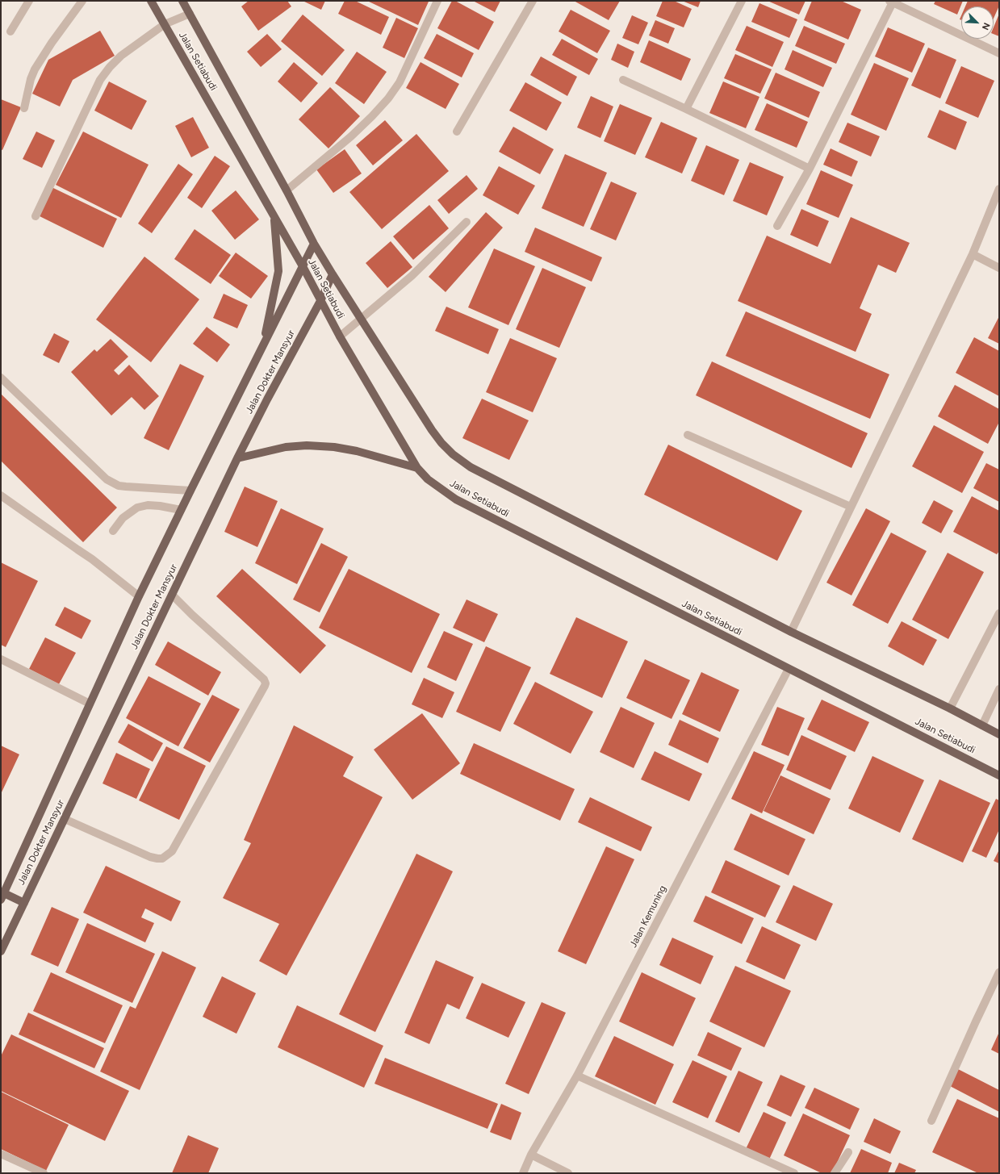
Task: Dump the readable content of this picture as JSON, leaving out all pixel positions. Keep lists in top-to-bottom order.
{
  "streets": {
    "main road": ["Jalan Setiabudi", "Jalan Dokter Mansyur"],
    "street": ["Jalan Kemuning"]
  },
  "crossings": [
    ["Jalan Setiabudi", "Jalan Dokter Mansyur"],
    ["Jalan Setiabudi", "Jalan Kemuning"]
  ],
  "north": "bottom right"
}
